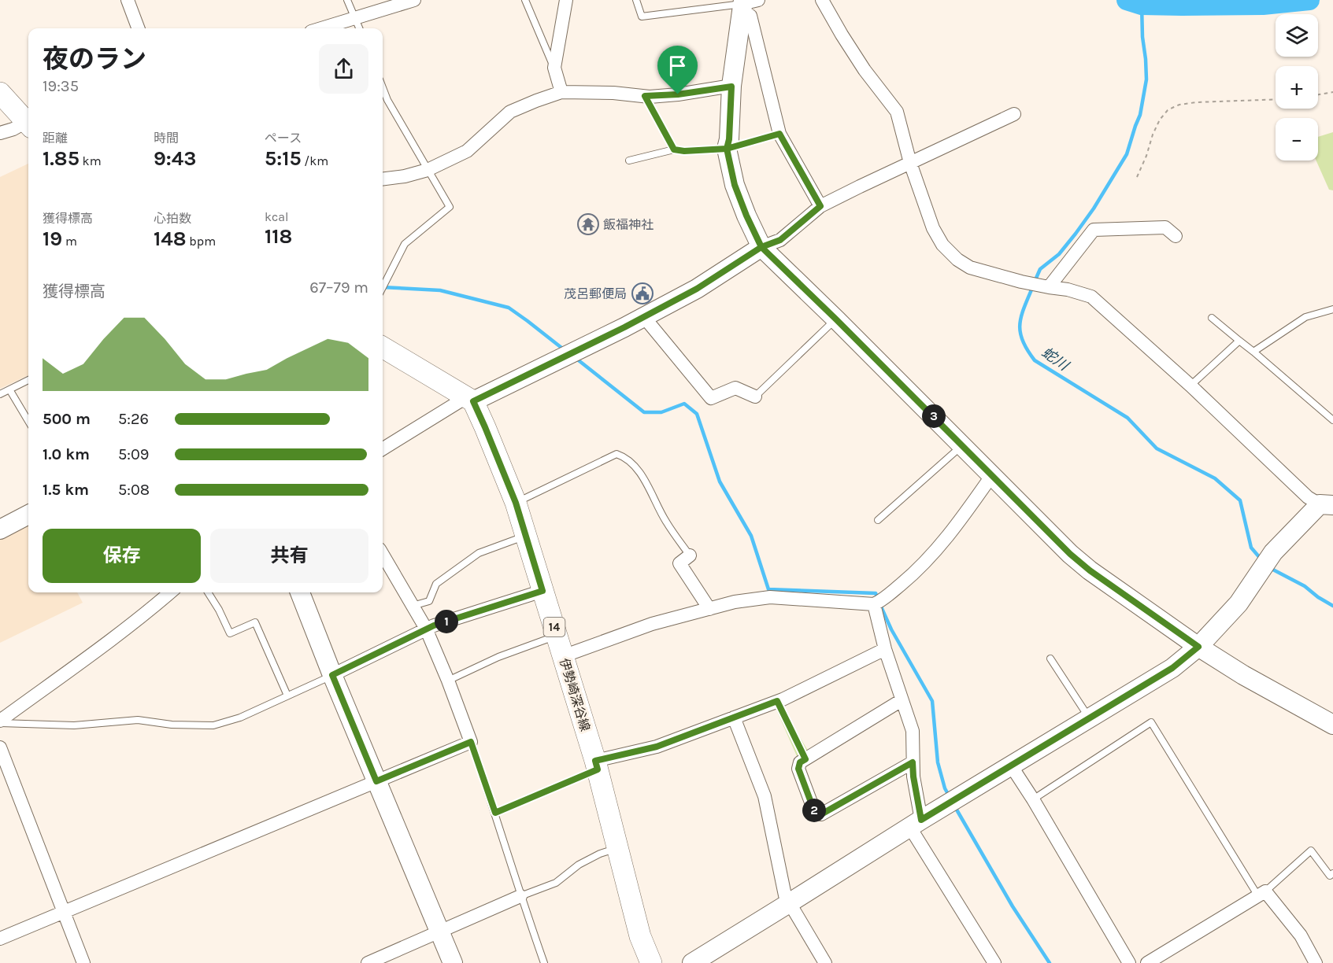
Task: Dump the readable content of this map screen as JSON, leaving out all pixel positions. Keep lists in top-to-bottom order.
{
  "streets": {
    "main road": ["14", "伊勢崎深谷線"]
  },
  "water": ["蛇川"],
  "places": {
    "temple": ["飯福神社"],
    "public building": ["茂呂郵便局"]
  },
  "page": {
    "map_buttons": ["+", "−"],
    "heading": ["夜のラン", "19:35"],
    "stats": [
      ["距離", "1.85 km"],
      ["時間", "9:43"],
      ["ペース", "5:15 /km"],
      ["獲得標高", "19 m"],
      ["心拍数", "148 bpm"],
      ["kcal", "118"]
    ],
    "chart": ["獲得標高", "67–79 m"],
    "list": [
      {
        "name": "500 m",
        "note": "5:26"
      },
      {
        "name": "1.0 km",
        "note": "5:09"
      },
      {
        "name": "1.5 km",
        "note": "5:08"
      }
    ],
    "pins": ["3", "1", "2"],
    "buttons": ["保存", "共有"]
  }
}
